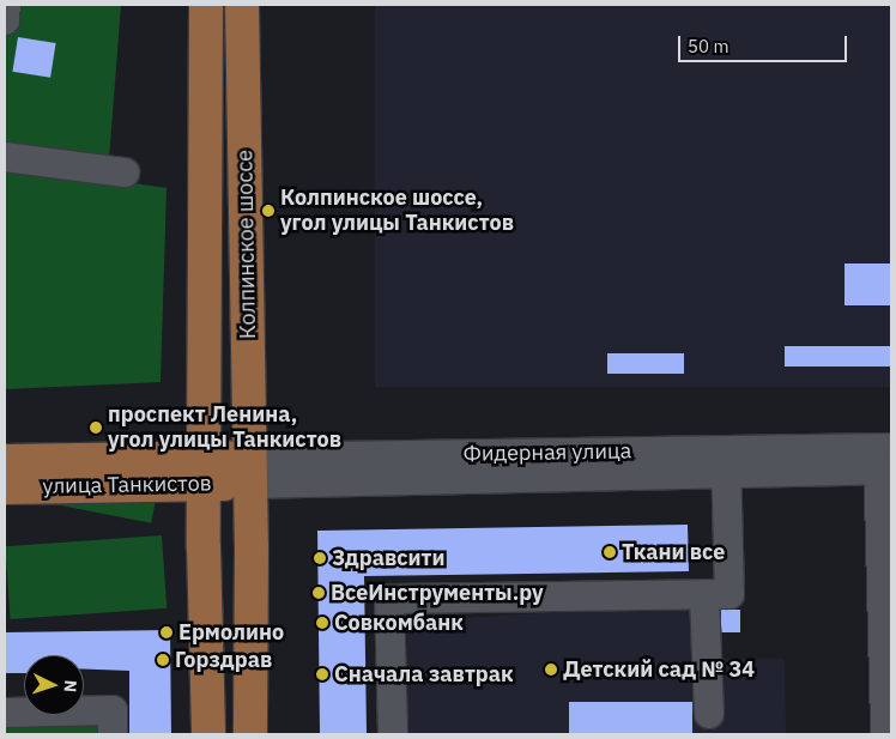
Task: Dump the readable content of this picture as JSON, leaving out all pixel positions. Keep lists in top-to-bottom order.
{
  "streets": {
    "main road": ["Колпинское шоссе", "Фидерная улица", "улица Танкистов"]
  },
  "crossings": [
    ["Колпинское шоссе", "Фидерная улица"],
    ["Колпинское шоссе", "улица Танкистов"],
    ["Фидерная улица", "улица Танкистов"]
  ],
  "places": [
    "Колпинское шоссе, угол улицы Танкистов",
    "проспект Ленина, угол улицы Танкистов",
    "Ткани все",
    "Здравсити",
    "ВсеИнструменты.ру",
    "Совкомбанк",
    "Ермолино",
    "Горздрав",
    "Детский сад № 34",
    "Сначала завтрак"
  ],
  "scale_bar": "50 m",
  "north": "right"
}
